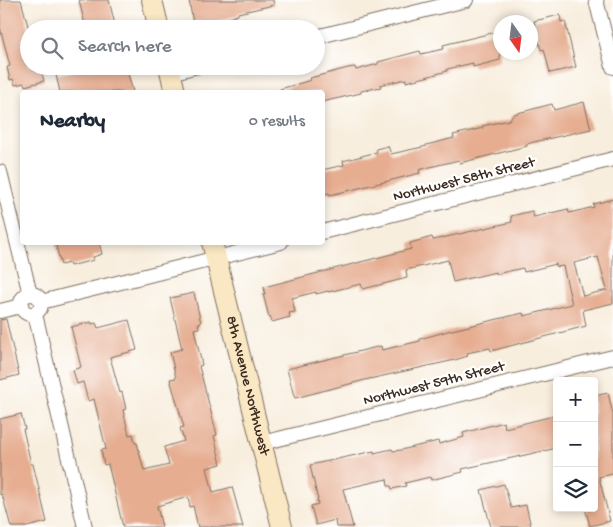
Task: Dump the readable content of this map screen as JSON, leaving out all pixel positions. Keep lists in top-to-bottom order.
{
  "streets": {
    "main road": ["8th Avenue Northwest"],
    "street": ["Northwest 58th Street", "Northwest 59th Street"]
  },
  "crossings": [
    ["Northwest 59th Street", "8th Avenue Northwest"]
  ],
  "north": "bottom",
  "page": {
    "search": "Search here",
    "heading": ["Nearby", "0 results"],
    "map_buttons": ["+", "−"]
  }
}
